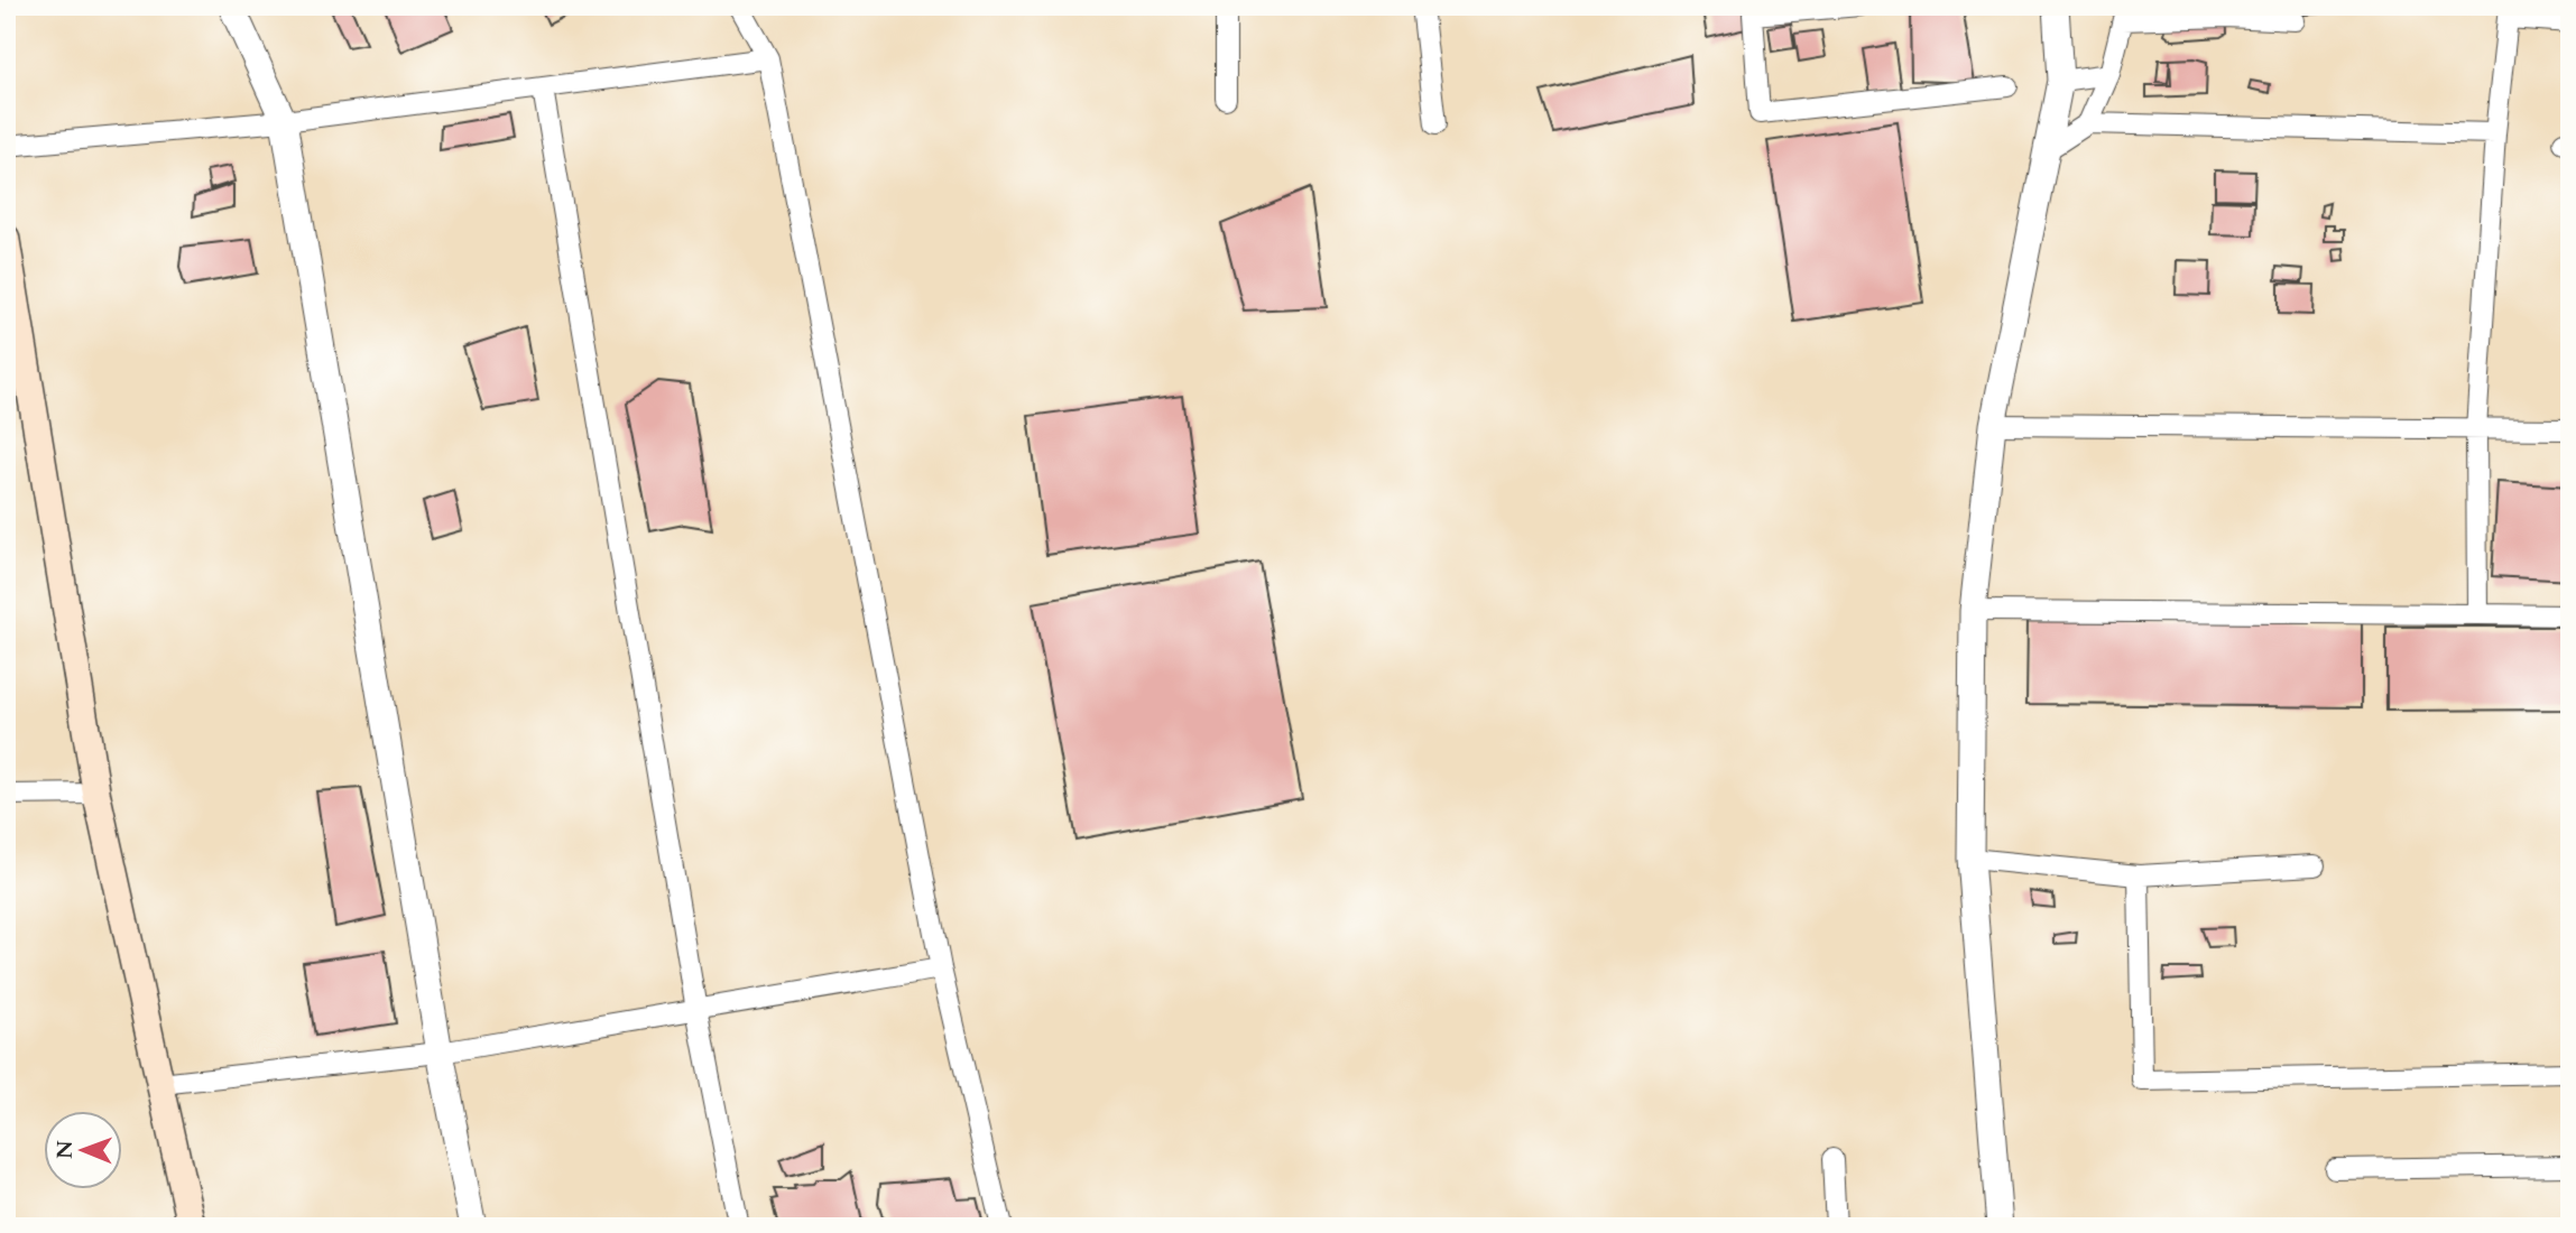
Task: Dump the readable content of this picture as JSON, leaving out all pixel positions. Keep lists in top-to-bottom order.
{
  "north": "left"
}
